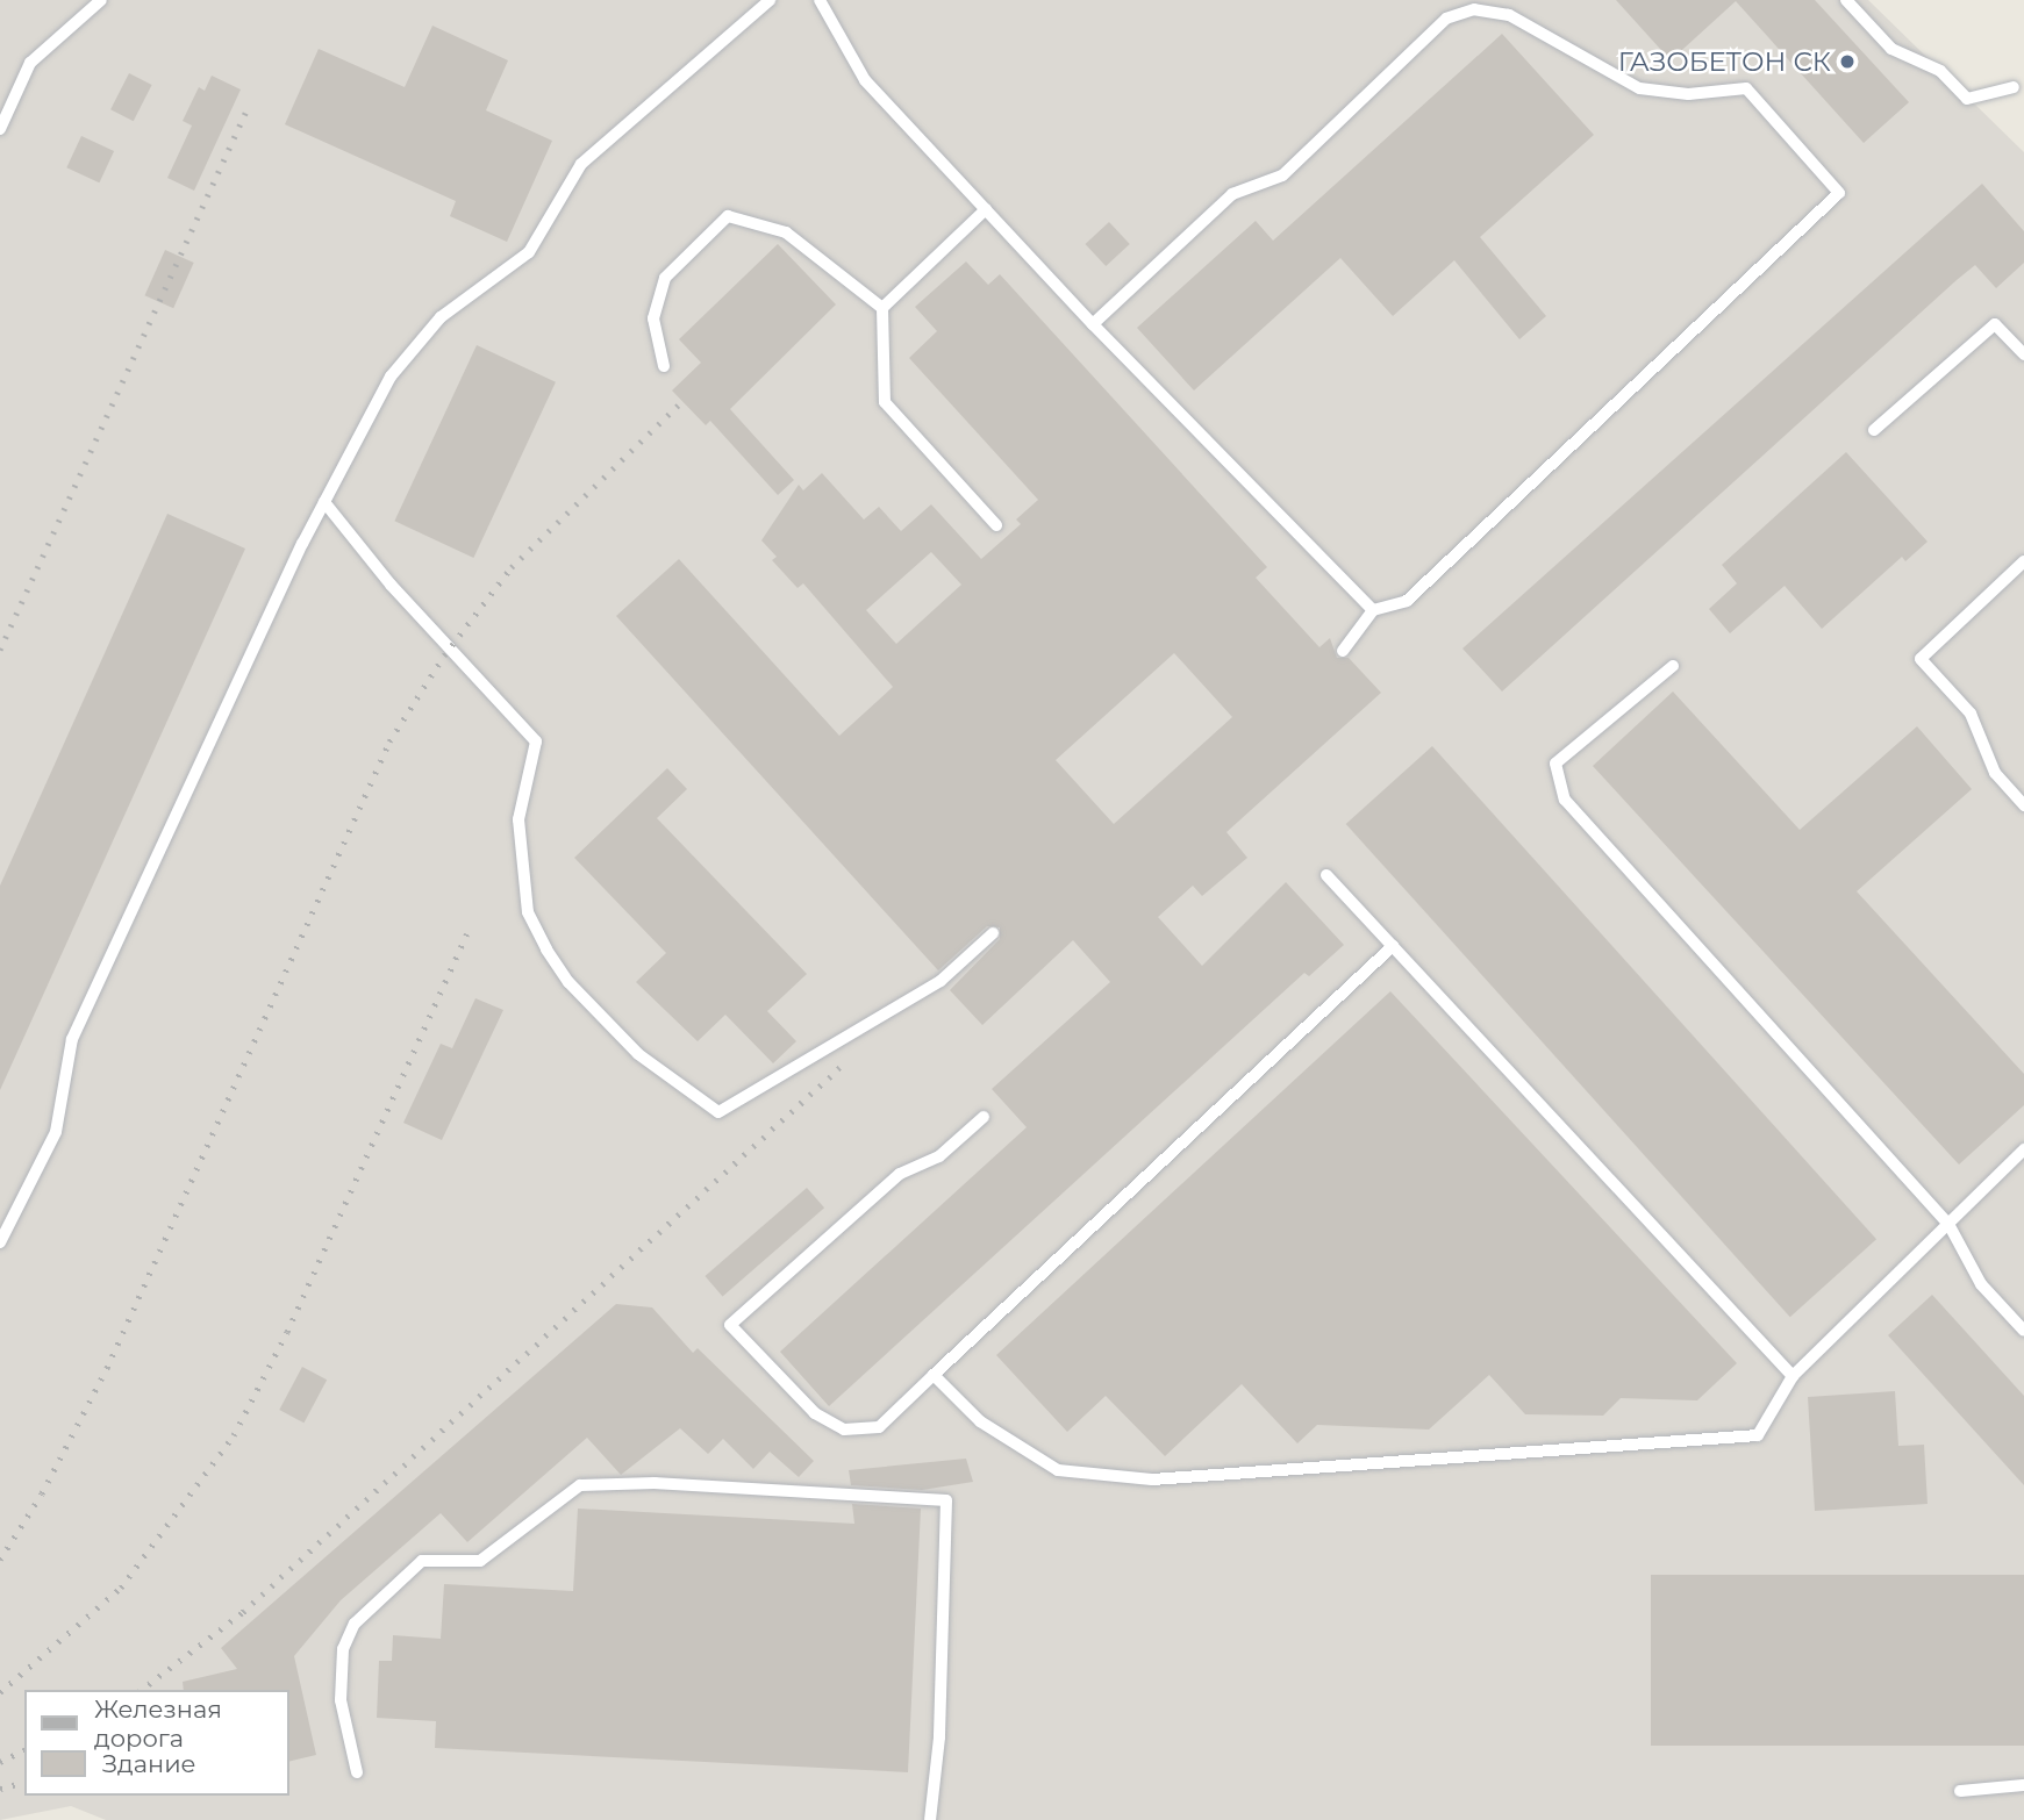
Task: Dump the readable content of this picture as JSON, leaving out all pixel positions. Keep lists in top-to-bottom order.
{
  "places": ["ГАЗОБЕТОН СК"],
  "legend": ["Железная дорога", "Здание"]
}
